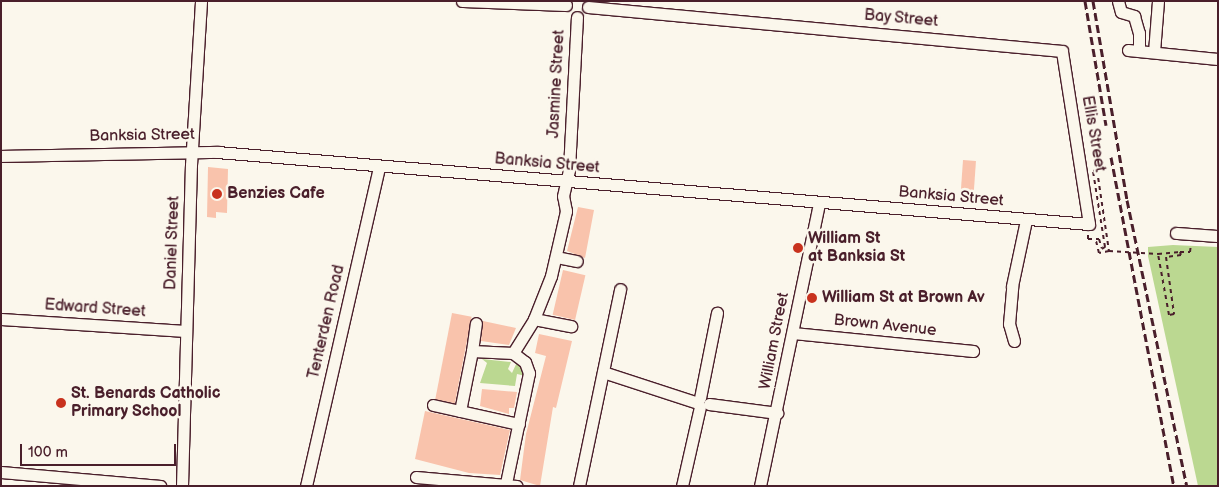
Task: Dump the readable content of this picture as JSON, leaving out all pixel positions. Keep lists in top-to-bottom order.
{
  "streets": {
    "street": [
      "Bay Street",
      "Jasmine Street",
      "Ellis Street",
      "Banksia Street",
      "Daniel Street",
      "Edward Street",
      "Tenterden Road",
      "Brown Avenue",
      "William Street"
    ]
  },
  "crossings": [
    ["Bay Street", "Ellis Street"],
    ["Jasmine Street", "Banksia Street"],
    ["Ellis Street", "Banksia Street"],
    ["Banksia Street", "Daniel Street"],
    ["Banksia Street", "Tenterden Road"],
    ["Banksia Street", "William Street"],
    ["Daniel Street", "Edward Street"],
    ["Brown Avenue", "William Street"]
  ],
  "places": [
    "Benzies Cafe",
    "William St at Banksia St",
    "William St at Brown Av",
    "St. Benards Catholic Primary School"
  ],
  "scale_bar": "100 m"
}
